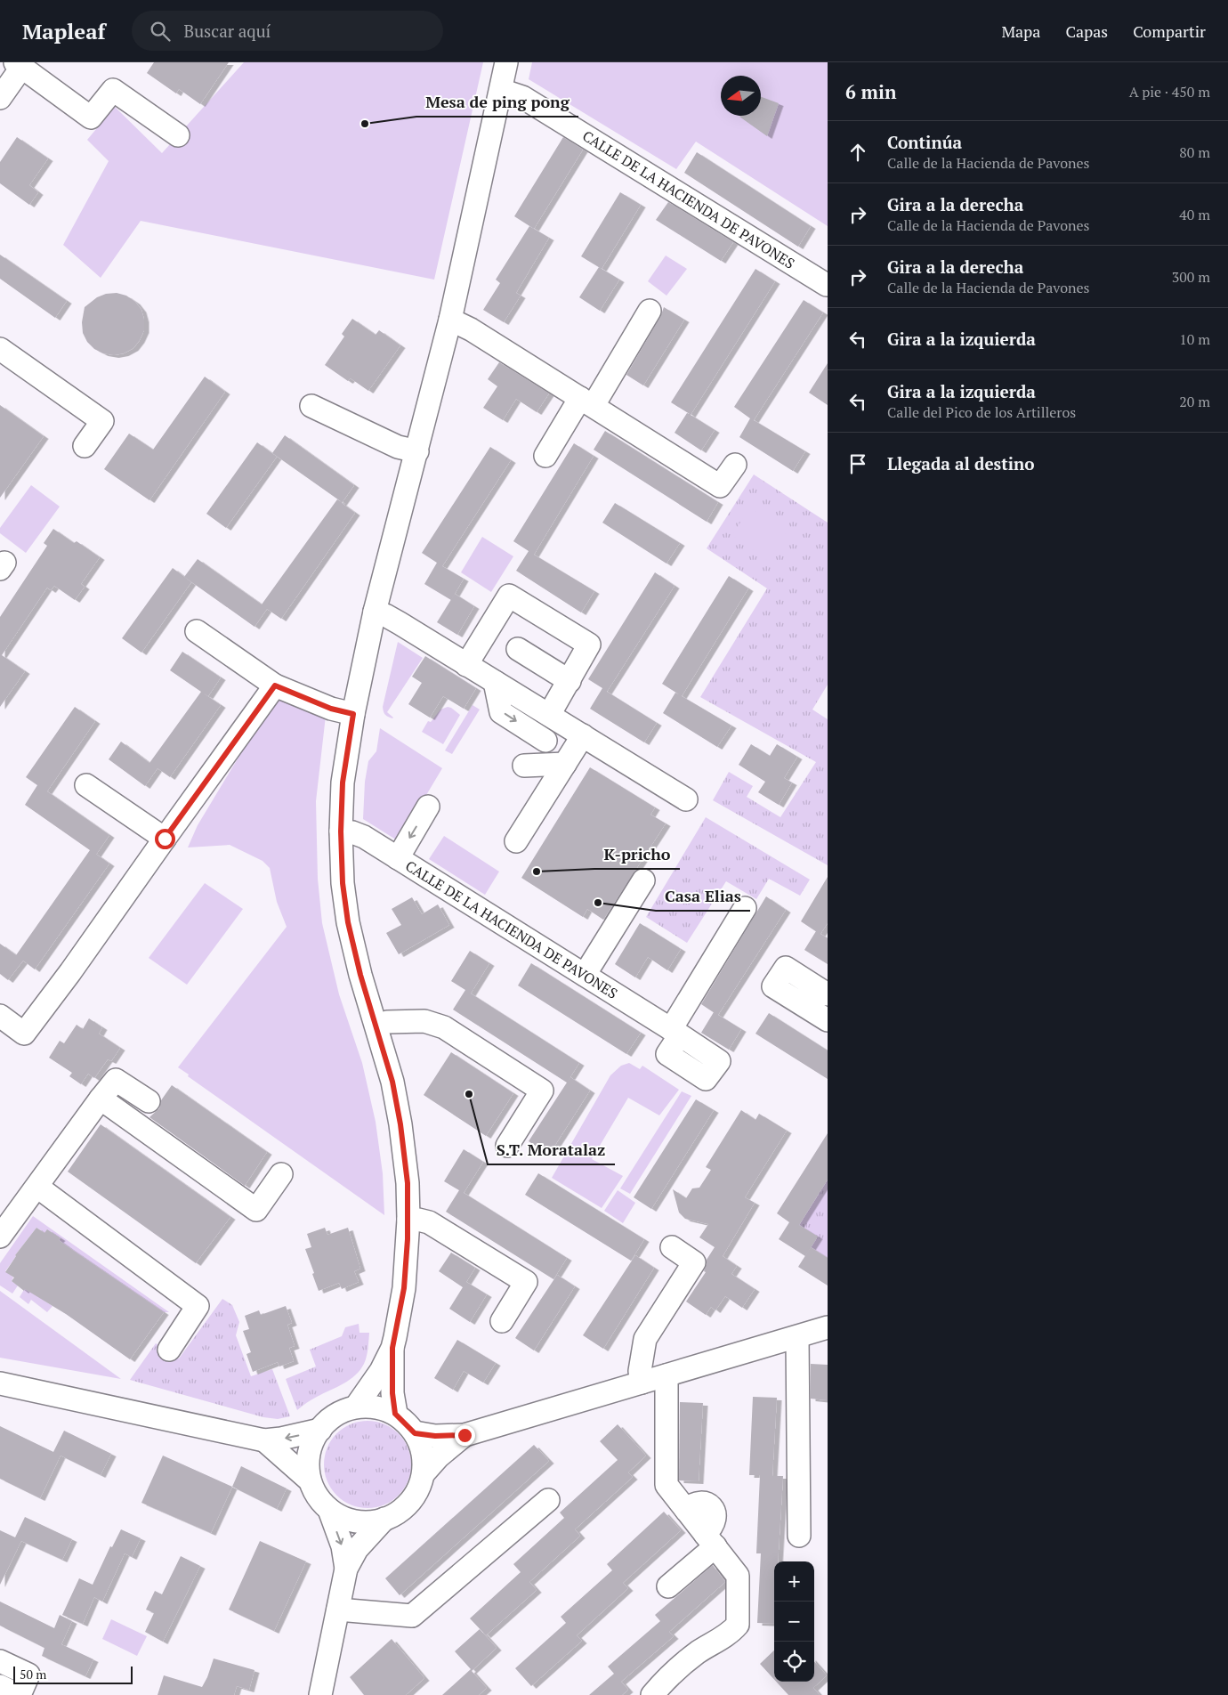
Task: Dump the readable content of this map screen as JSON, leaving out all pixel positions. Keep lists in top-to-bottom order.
{
  "streets": {
    "street": ["CALLE DE LA HACIENDA DE PAVONES"]
  },
  "places": [
    "Mesa de ping pong",
    "K-pricho",
    "Casa Elias",
    "S.T. Moratalaz"
  ],
  "scale_bar": "50 m",
  "north": "left",
  "page": {
    "header": "Mapleaf",
    "search": "Buscar aquí",
    "nav": ["Mapa", "Capas", "Compartir"],
    "heading": ["6 min", "A pie · 450 m"],
    "list": [
      ["Continúa", "Calle de la Hacienda de Pavones", "80 m"],
      ["Gira a la derecha", "Calle de la Hacienda de Pavones", "40 m"],
      ["Gira a la derecha", "Calle de la Hacienda de Pavones", "300 m"],
      ["Gira a la izquierda", "10 m"],
      ["Gira a la izquierda", "Calle del Pico de los Artilleros", "20 m"],
      "Llegada al destino"
    ],
    "map_buttons": ["+", "−"],
    "scale": "50 m"
  }
}
